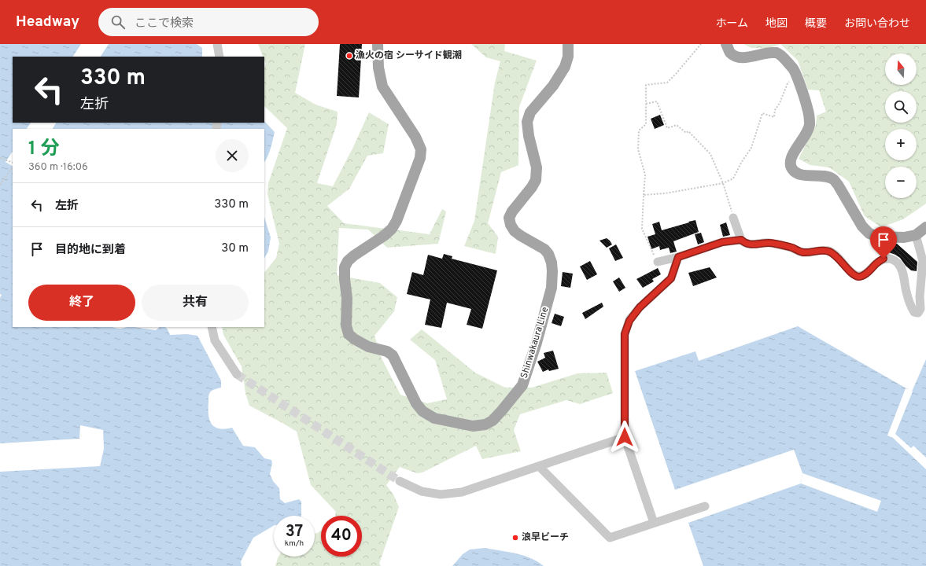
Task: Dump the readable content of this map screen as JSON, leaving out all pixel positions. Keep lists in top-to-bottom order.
{
  "streets": {
    "main road": ["Shinwakaura Line"]
  },
  "places": ["漁火の宿 シーサイド観潮", "浪早ビーチ"],
  "north": "top",
  "page": {
    "header": "Headway",
    "search": "ここで検索",
    "nav": [
      "ホーム",
      "地図",
      "概要",
      "お問い合わせ"
    ],
    "map_buttons": ["+", "−"],
    "turn": ["330 m", "左折"],
    "heading": ["1 分", "360 m · 16:06"],
    "list": [
      {
        "name": "左折",
        "value": "330 m"
      },
      {
        "name": "目的地に到着",
        "value": "30 m"
      }
    ],
    "buttons": ["終了", "共有"],
    "speed": "37 km/h",
    "limit": "40"
  }
}
